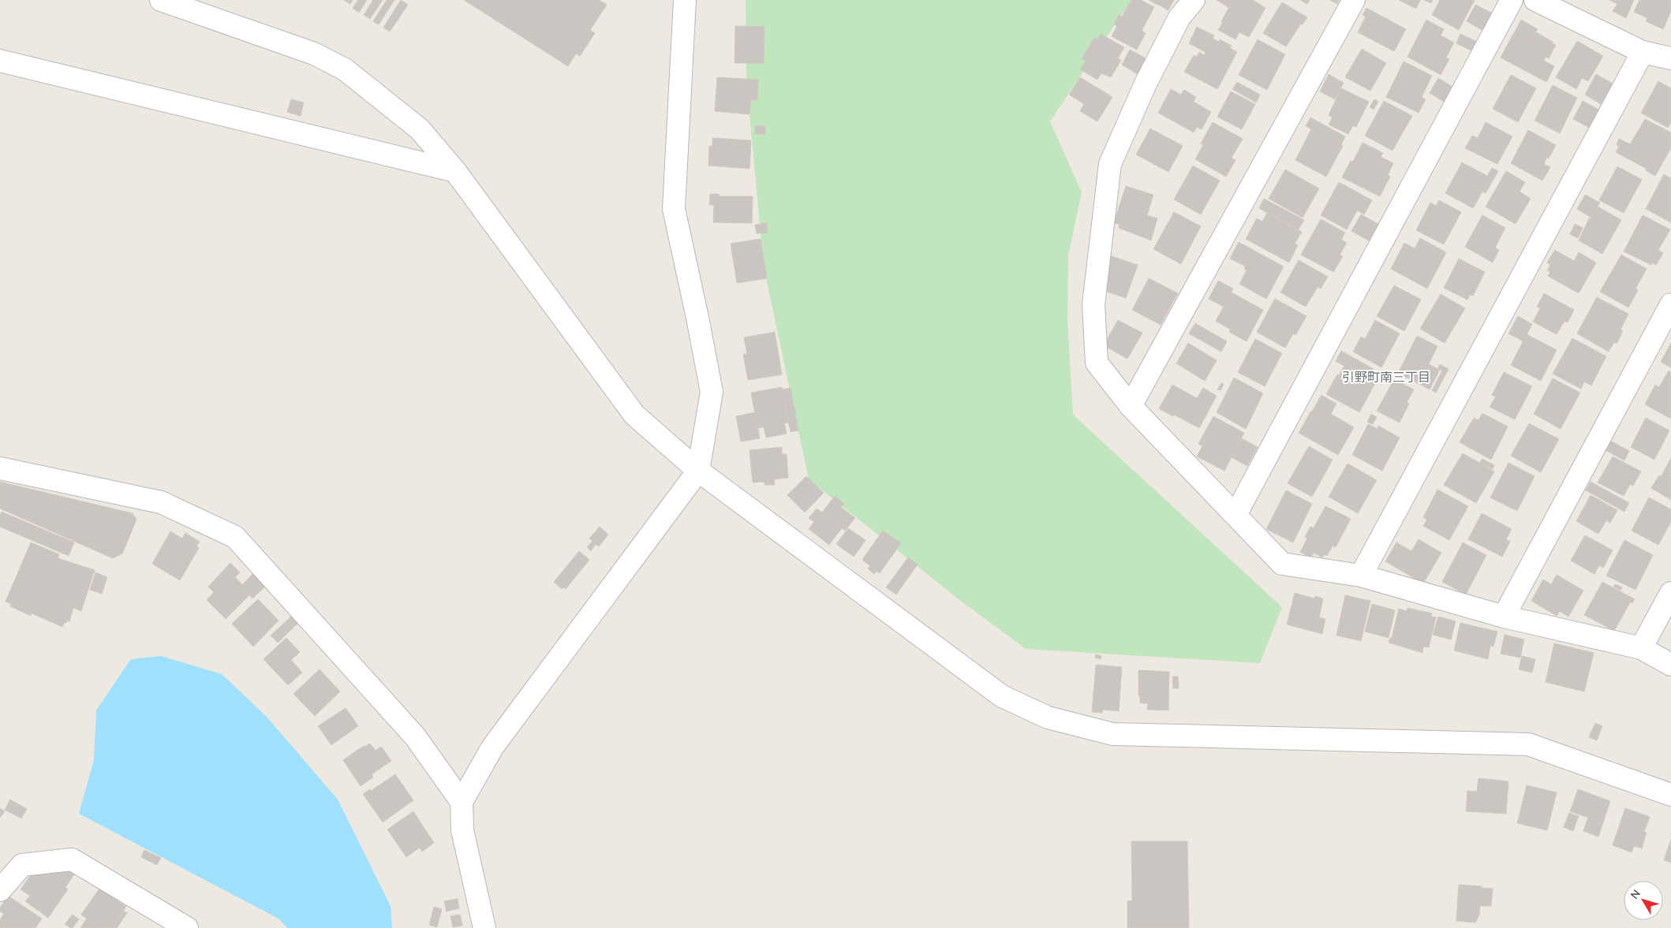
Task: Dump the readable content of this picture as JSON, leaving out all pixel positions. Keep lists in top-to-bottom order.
{
  "districts": ["引野町南三丁目"],
  "north": "top left"
}
